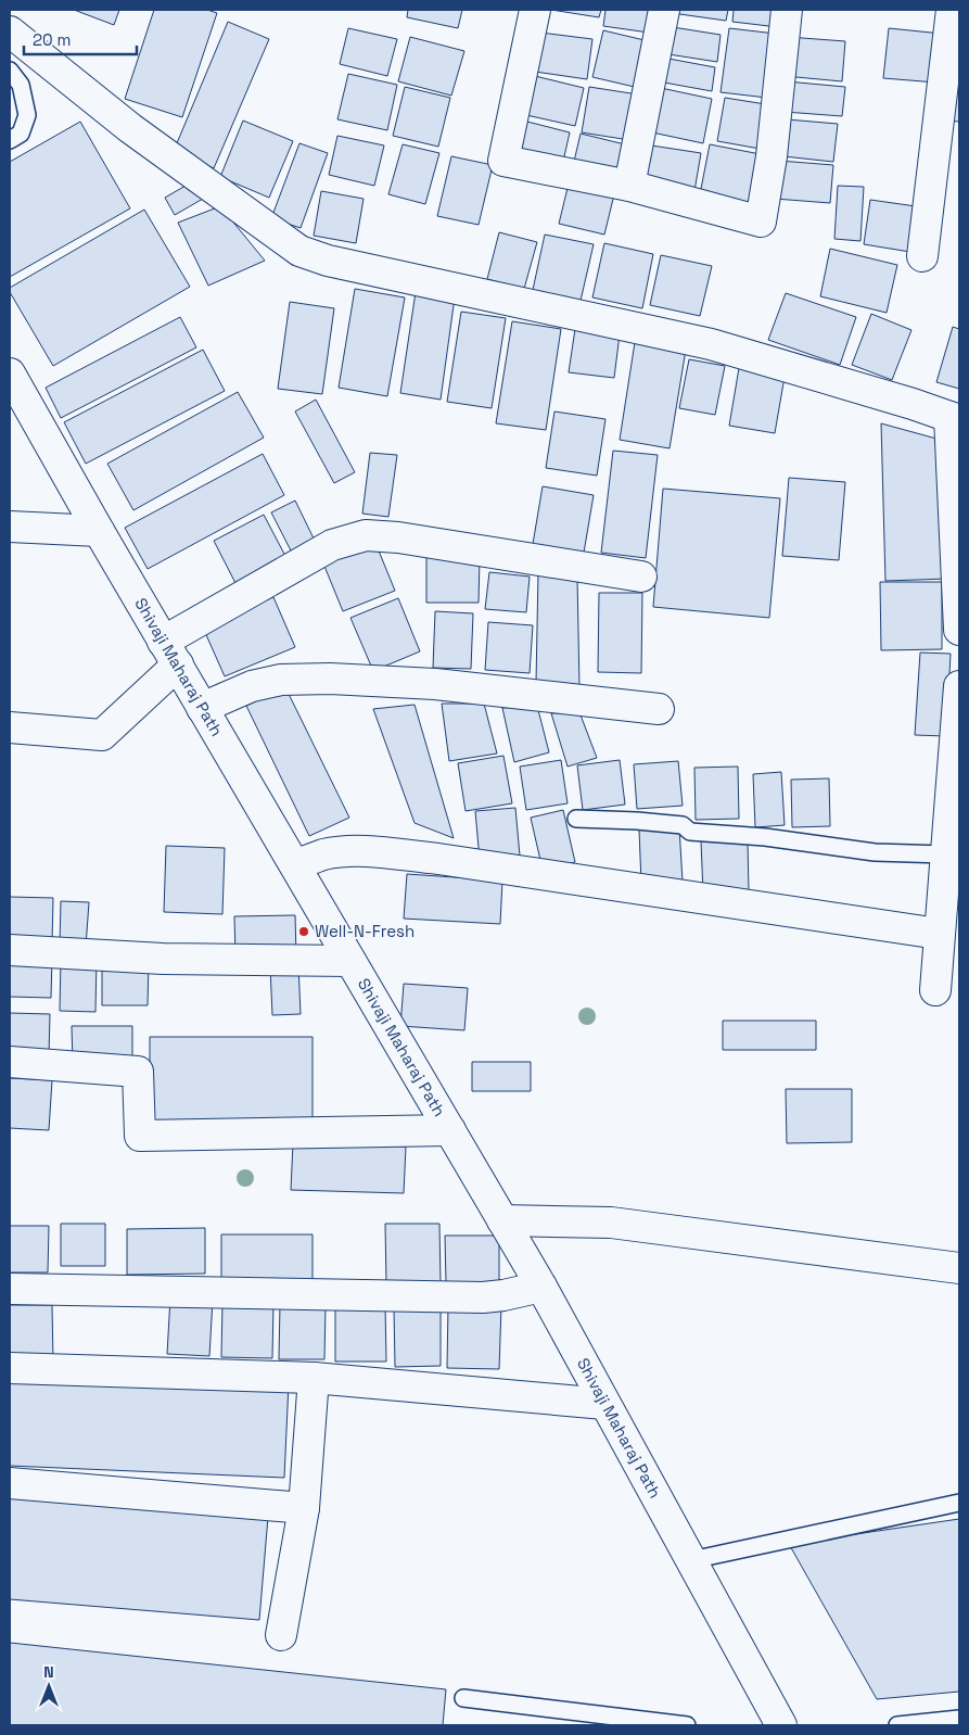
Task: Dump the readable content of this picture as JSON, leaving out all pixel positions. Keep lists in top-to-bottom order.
{
  "streets": {
    "street": ["Shivaji Maharaj Path"]
  },
  "places": ["Well-N-Fresh"],
  "scale_bar": "20 m",
  "north": "top"
}
